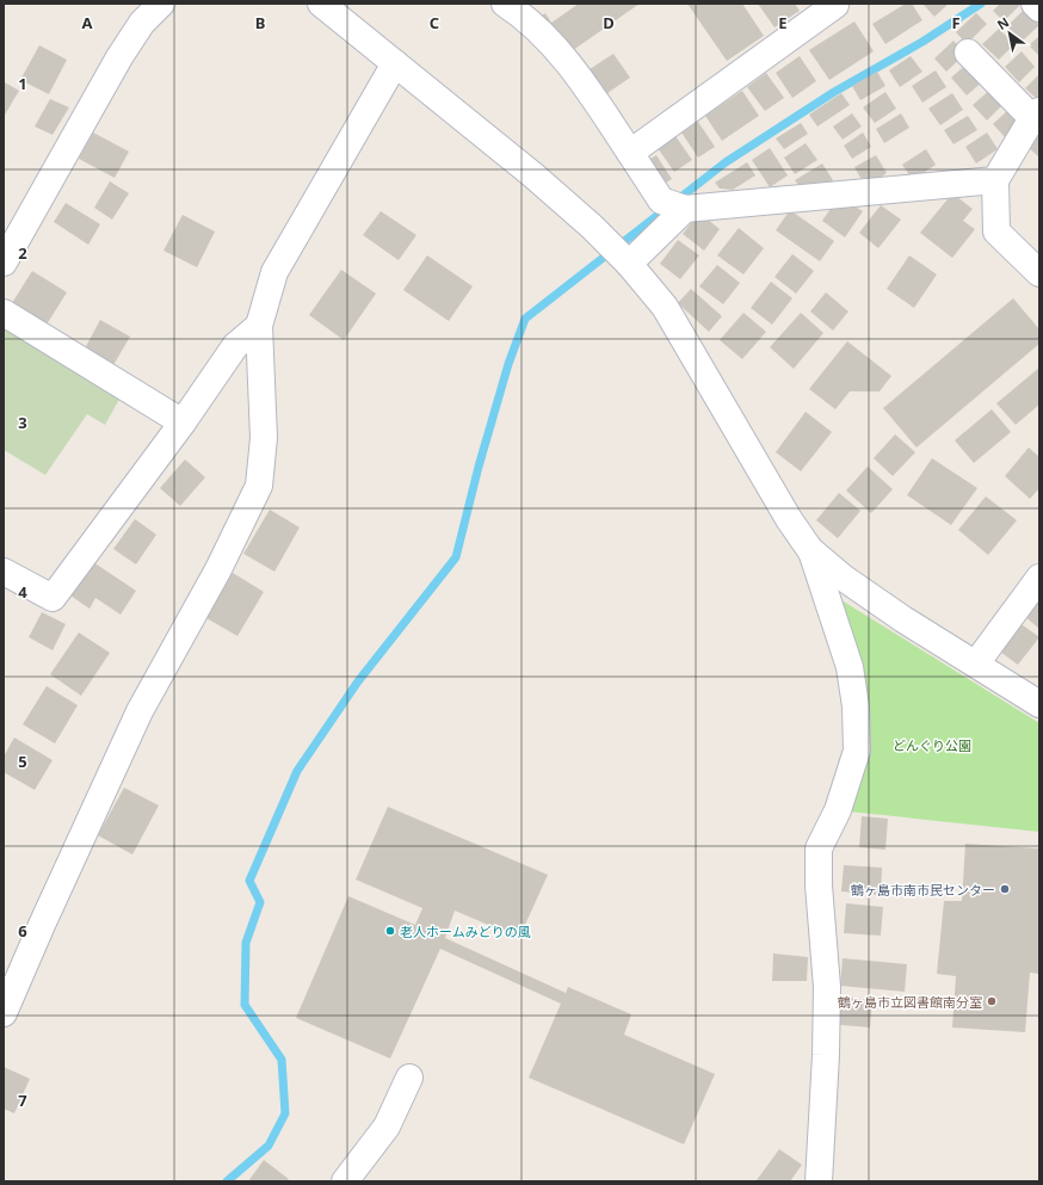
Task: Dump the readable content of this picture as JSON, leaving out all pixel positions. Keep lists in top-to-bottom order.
{
  "parks": ["どんぐり公園"],
  "places": ["鶴ヶ島市南市民センター", "老人ホームみどりの風", "鶴ヶ島市立図書館南分室"],
  "north": "top left",
  "grid": {
    "columns": [
      "A",
      "B",
      "C",
      "D",
      "E",
      "F"
    ],
    "rows": [
      "1",
      "2",
      "3",
      "4",
      "5",
      "6",
      "7"
    ]
  }
}
